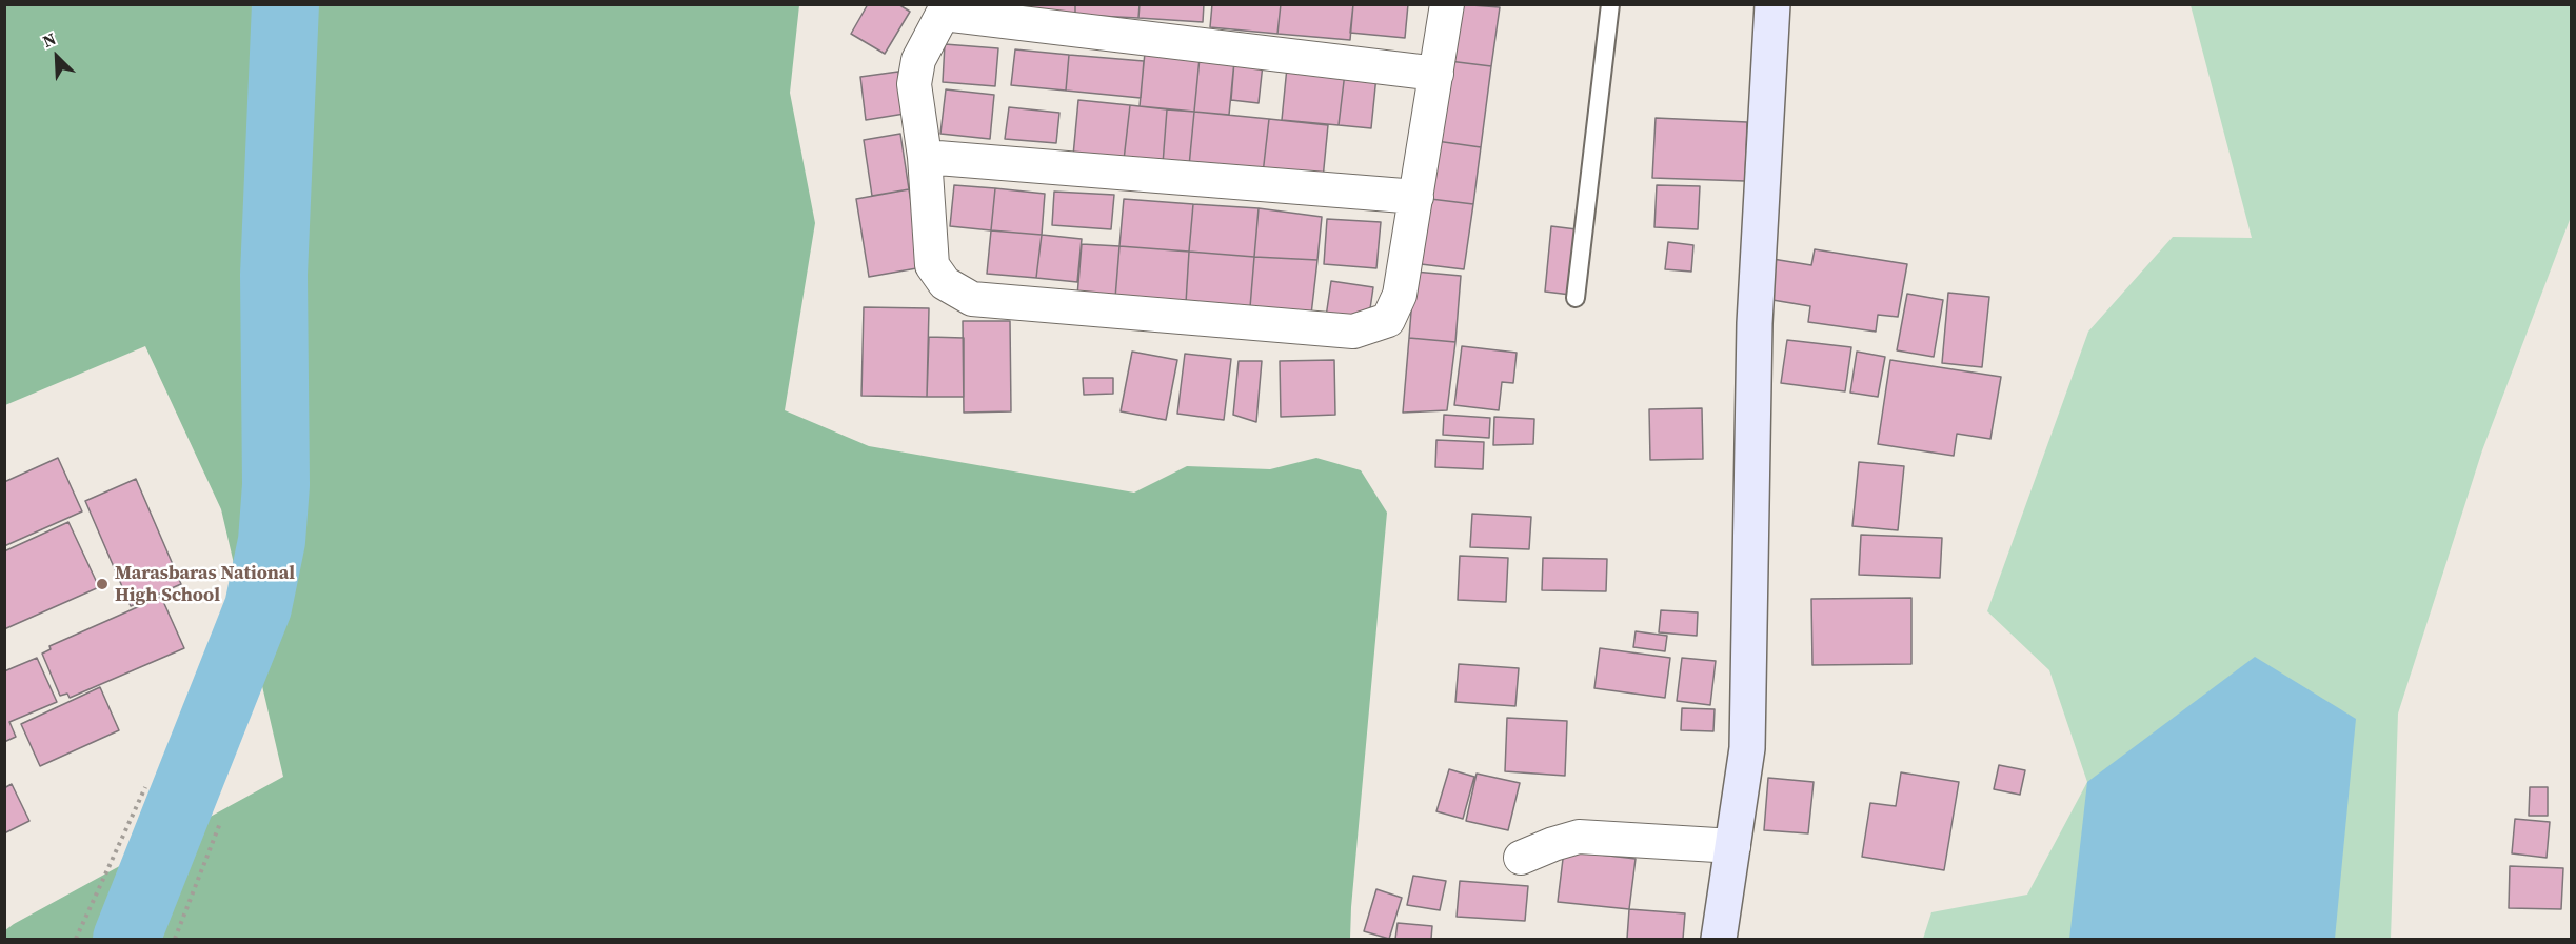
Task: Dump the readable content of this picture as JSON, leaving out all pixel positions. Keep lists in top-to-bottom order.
{
  "places": ["Marasbaras National High School"],
  "north": "top left"
}
